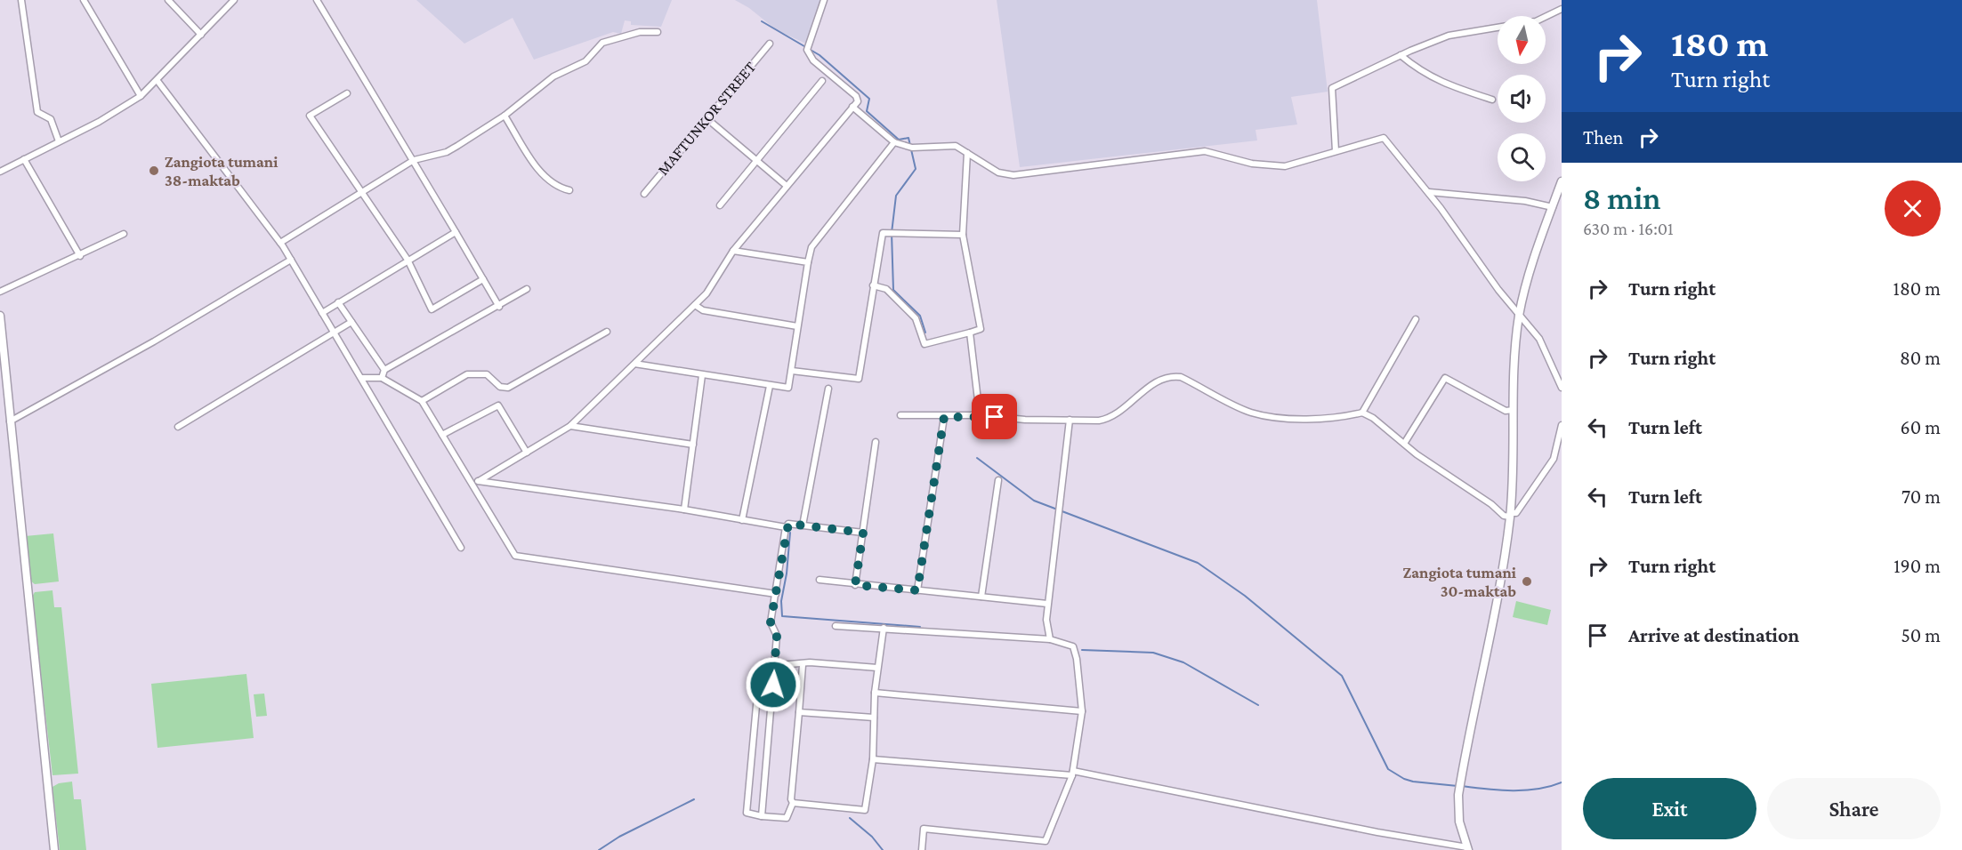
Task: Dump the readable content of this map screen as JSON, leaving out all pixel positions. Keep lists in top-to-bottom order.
{
  "streets": {
    "street": ["MAFTUNKOR STREET"]
  },
  "places": ["Zangiota tumani 38-maktab", "Zangiota tumani 30-maktab"],
  "north": "bottom",
  "page": {
    "turn": ["180 m", "Turn right"],
    "then": "Then",
    "heading": ["8 min", "630 m · 16:01"],
    "list": [
      {
        "name": "Turn right",
        "value": "180 m"
      },
      {
        "name": "Turn right",
        "value": "80 m"
      },
      {
        "name": "Turn left",
        "value": "60 m"
      },
      {
        "name": "Turn left",
        "value": "70 m"
      },
      {
        "name": "Turn right",
        "value": "190 m"
      },
      {
        "name": "Arrive at destination",
        "value": "50 m"
      }
    ],
    "buttons": ["Exit", "Share"]
  }
}
